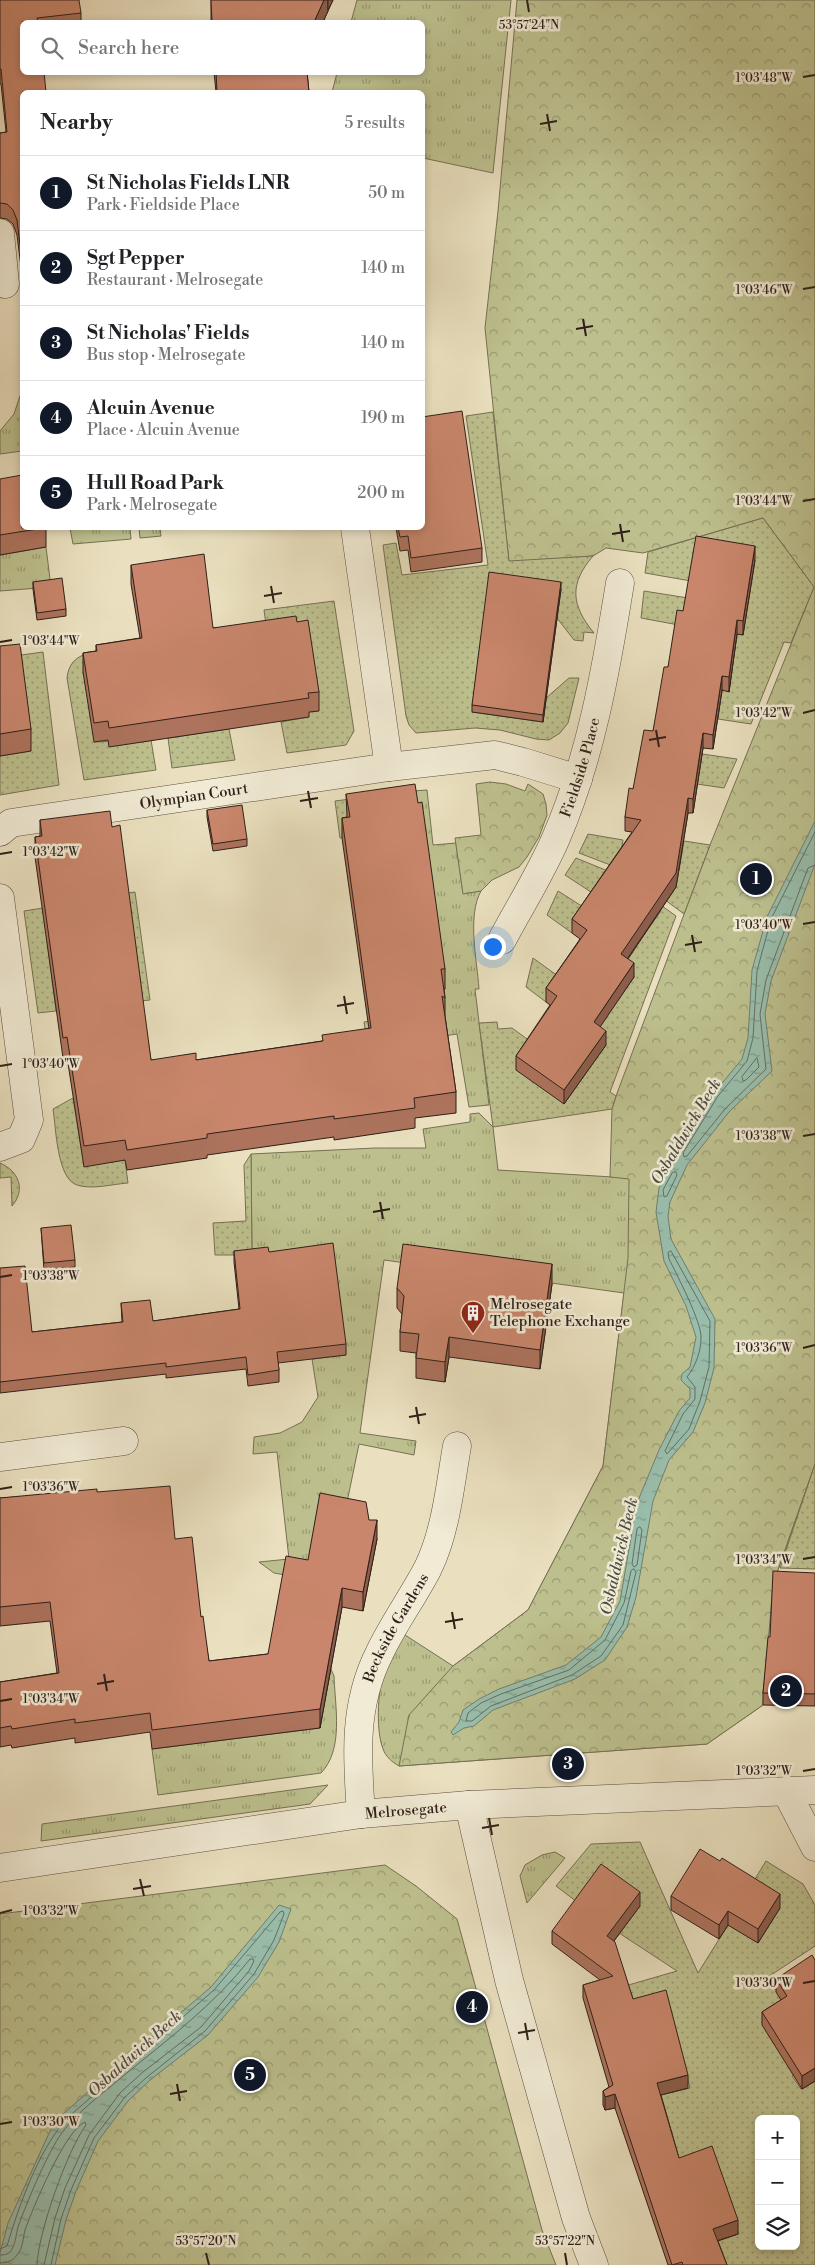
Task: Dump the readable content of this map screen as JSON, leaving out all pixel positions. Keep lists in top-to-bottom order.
{
  "streets": {
    "street": [
      "Fieldside Place",
      "Olympian Court",
      "Beckside Gardens",
      "Melrosegate"
    ]
  },
  "crossings": [
    ["Fieldside Place", "Olympian Court"],
    ["Beckside Gardens", "Melrosegate"]
  ],
  "water": ["Osbaldwick Beck"],
  "places": {
    "building": ["Melrosegate Telephone Exchange"]
  },
  "page": {
    "search": "Search here",
    "heading": ["Nearby", "5 results"],
    "list": [
      {
        "mark": "1",
        "name": "St Nicholas Fields LNR",
        "note": "Park · Fieldside Place",
        "value": "50 m"
      },
      {
        "mark": "2",
        "name": "Sgt Pepper",
        "note": "Restaurant · Melrosegate",
        "value": "140 m"
      },
      {
        "mark": "3",
        "name": "St Nicholas' Fields",
        "note": "Bus stop · Melrosegate",
        "value": "140 m"
      },
      {
        "mark": "4",
        "name": "Alcuin Avenue",
        "note": "Place · Alcuin Avenue",
        "value": "190 m"
      },
      {
        "mark": "5",
        "name": "Hull Road Park",
        "note": "Park · Melrosegate",
        "value": "200 m"
      }
    ],
    "pins": [
      "1",
      "2",
      "3",
      "4",
      "5"
    ],
    "map_buttons": ["+", "−"]
  },
  "coordinates": [
    "53°57'24\"N",
    "1°03'48\"W",
    "1°03'46\"W",
    "1°03'44\"W",
    "1°03'42\"W",
    "1°03'40\"W",
    "1°03'38\"W",
    "1°03'36\"W",
    "1°03'34\"W",
    "1°03'32\"W",
    "1°03'30\"W",
    "53°57'20\"N",
    "53°57'22\"N"
  ]
}
